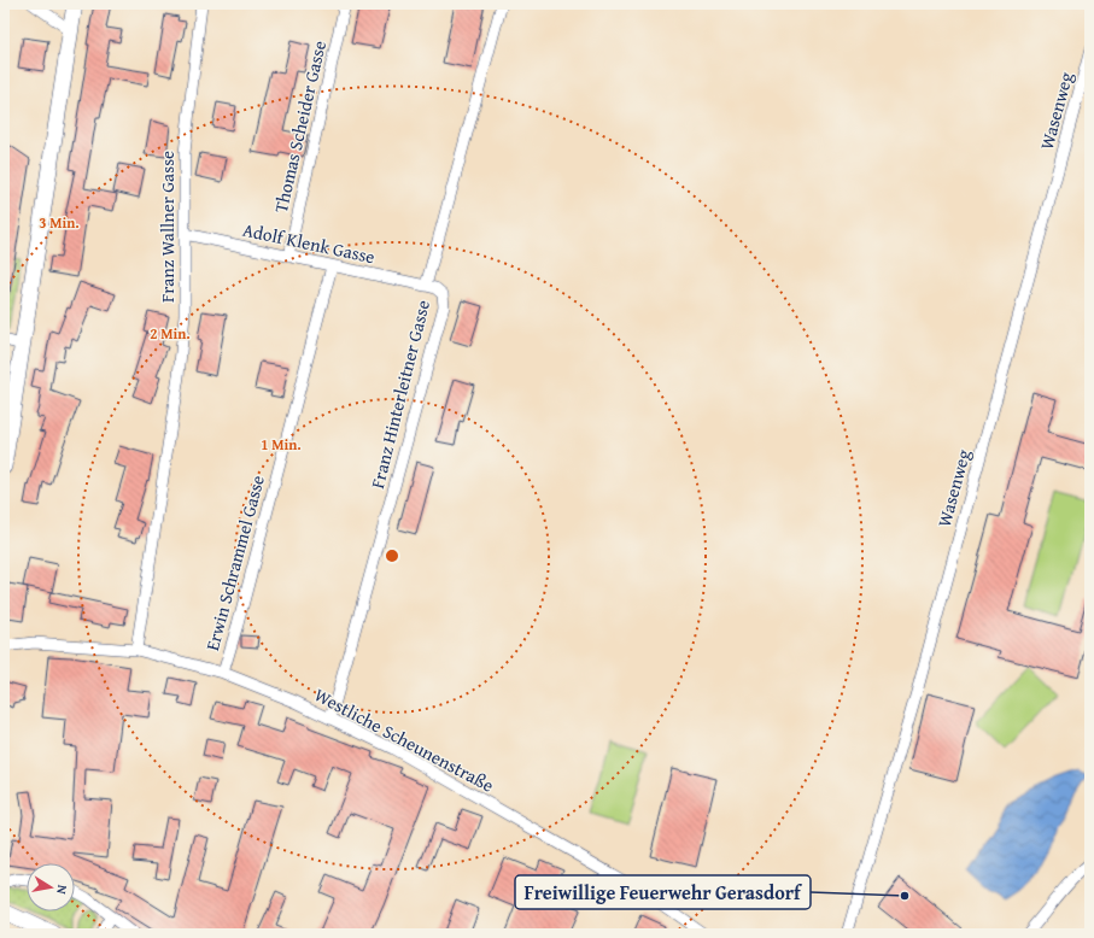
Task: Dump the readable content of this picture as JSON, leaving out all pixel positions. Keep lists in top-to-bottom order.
{
  "streets": {
    "street": [
      "Wasenweg",
      "Thomas Scheider Gasse",
      "Franz Wallner Gasse",
      "Adolf Klenk Gasse",
      "Franz Hinterleitner Gasse",
      "Erwin Schrammel Gasse",
      "Westliche Scheunenstraße"
    ]
  },
  "crossings": [
    ["Thomas Scheider Gasse", "Adolf Klenk Gasse"],
    ["Franz Wallner Gasse", "Adolf Klenk Gasse"],
    ["Franz Wallner Gasse", "Westliche Scheunenstraße"],
    ["Adolf Klenk Gasse", "Franz Hinterleitner Gasse"],
    ["Adolf Klenk Gasse", "Erwin Schrammel Gasse"],
    ["Franz Hinterleitner Gasse", "Westliche Scheunenstraße"],
    ["Erwin Schrammel Gasse", "Westliche Scheunenstraße"]
  ],
  "places": ["Freiwillige Feuerwehr Gerasdorf"],
  "north": "right",
  "rings": ["3 Min.", "2 Min.", "1 Min."]
}
